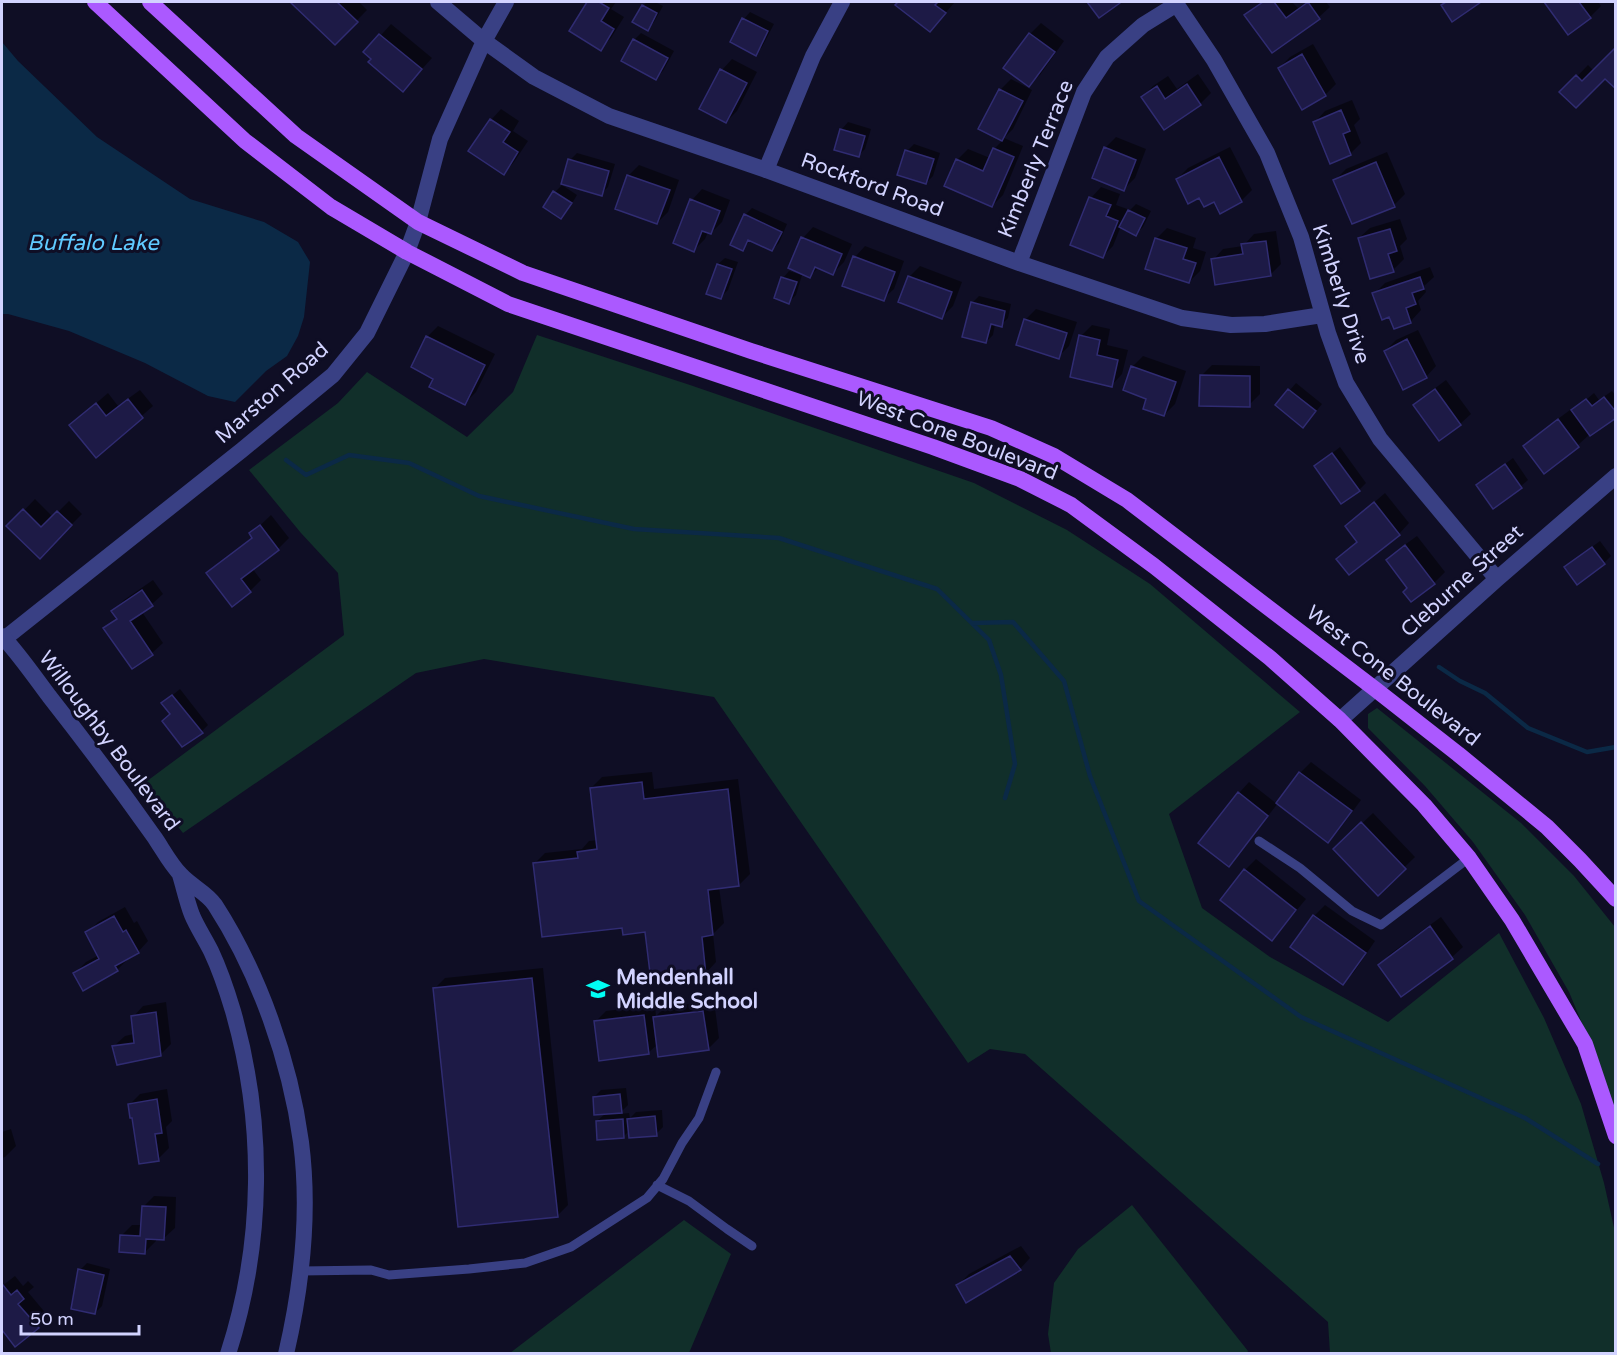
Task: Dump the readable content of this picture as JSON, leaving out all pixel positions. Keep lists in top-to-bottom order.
{
  "streets": {
    "main road": ["West Cone Boulevard"],
    "street": [
      "Kimberly Terrace",
      "Rockford Road",
      "Kimberly Drive",
      "Marston Road",
      "Cleburne Street",
      "Willoughby Boulevard"
    ]
  },
  "crossings": [
    ["Kimberly Terrace", "Rockford Road"],
    ["Kimberly Terrace", "Kimberly Drive"],
    ["Rockford Road", "Kimberly Drive"],
    ["Rockford Road", "Marston Road"],
    ["Kimberly Drive", "Cleburne Street"],
    ["Marston Road", "West Cone Boulevard"],
    ["Marston Road", "Willoughby Boulevard"],
    ["West Cone Boulevard", "Cleburne Street"]
  ],
  "water": ["Buffalo Lake"],
  "places": {
    "school or university": ["Mendenhall Middle School"]
  },
  "scale_bar": "50 m"
}
